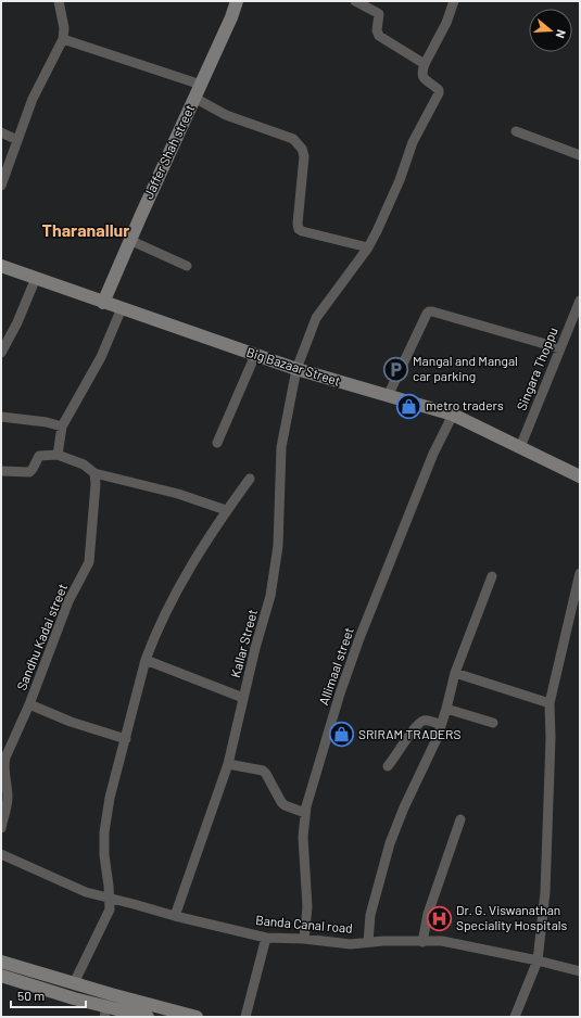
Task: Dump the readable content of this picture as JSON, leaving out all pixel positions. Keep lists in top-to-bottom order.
{
  "streets": {
    "street": [
      "Jaffer Shah street",
      "Big Bazaar Street",
      "Singara Thoppu",
      "Sandhu Kadai street",
      "Kallar Street",
      "Allimaal street",
      "Banda Canal road"
    ]
  },
  "crossings": [
    ["Jaffer Shah street", "Big Bazaar Street"],
    ["Big Bazaar Street", "Singara Thoppu"],
    ["Big Bazaar Street", "Kallar Street"],
    ["Big Bazaar Street", "Allimaal street"],
    ["Kallar Street", "Banda Canal road"],
    ["Allimaal street", "Banda Canal road"]
  ],
  "districts": ["Tharanallur"],
  "places": {
    "parking": ["Mangal and Mangal car parking"],
    "shop": ["metro traders", "SRIRAM TRADERS"],
    "hospital": ["Dr. G. Viswanathan Speciality Hospitals"]
  },
  "scale_bar": "50 m",
  "north": "right"
}
